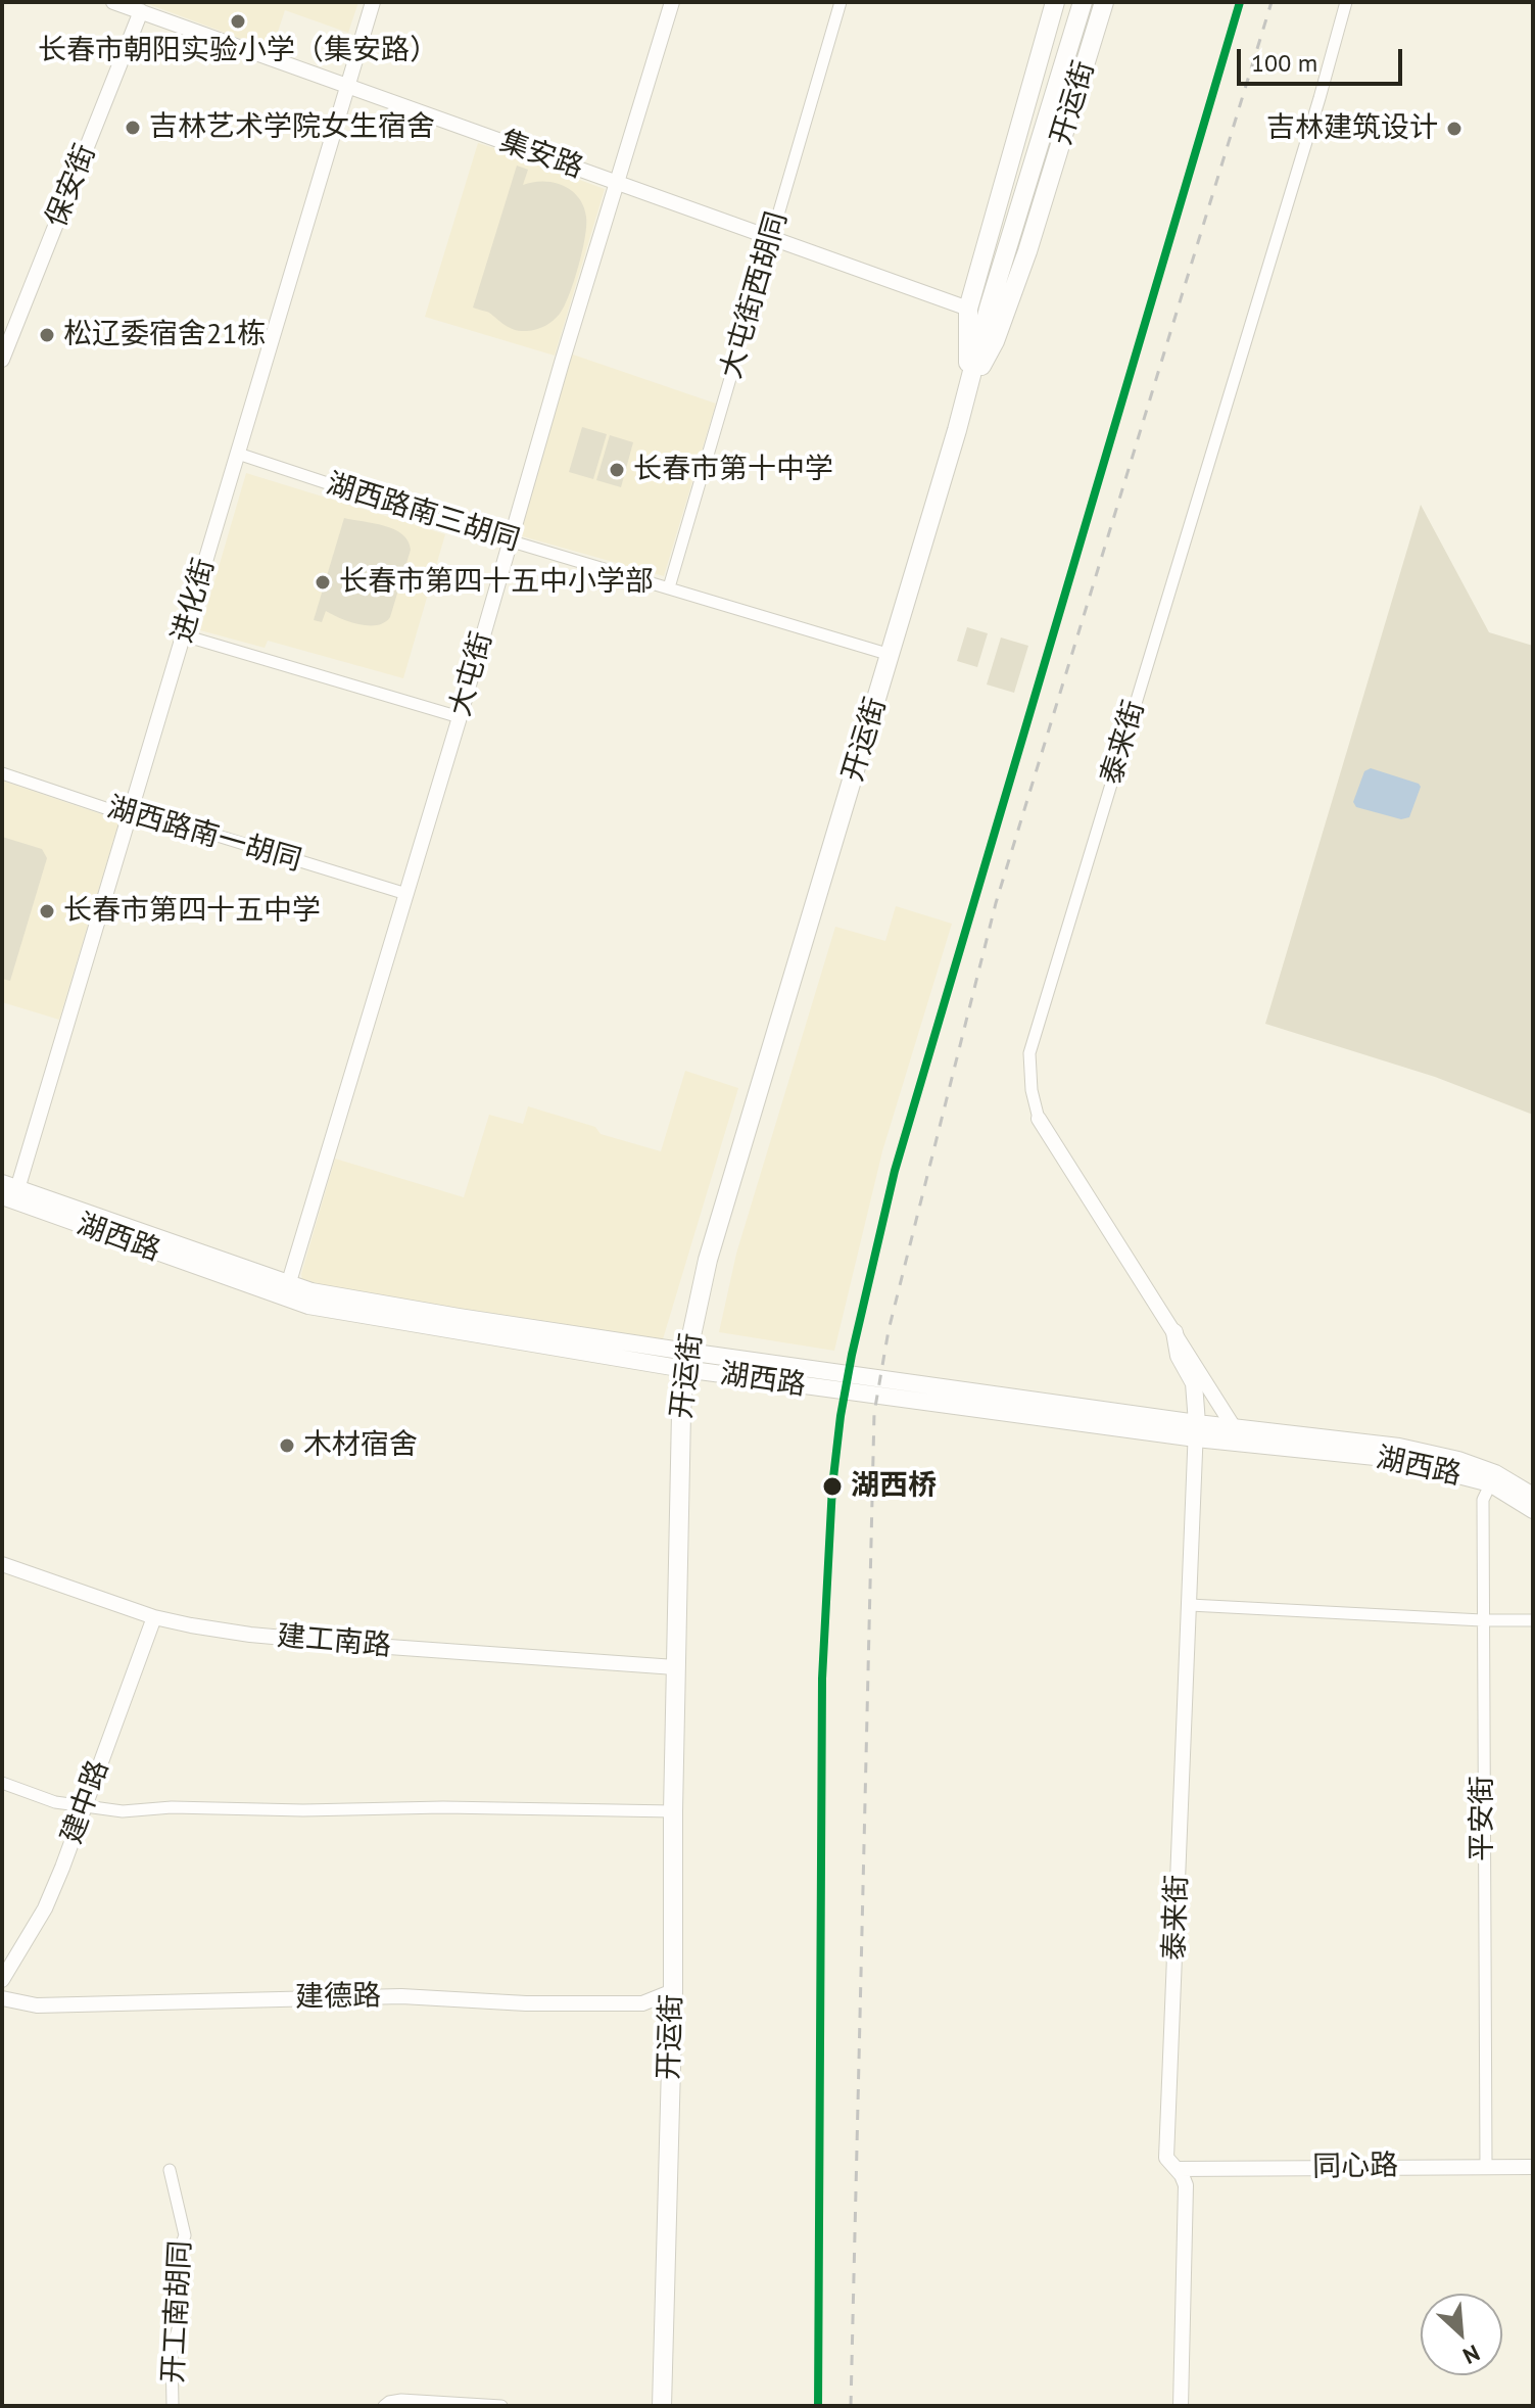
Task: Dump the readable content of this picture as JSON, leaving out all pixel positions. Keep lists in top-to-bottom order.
{
  "streets": {
    "main road": ["开运街", "湖西路"],
    "street": [
      "集安路",
      "保安街",
      "大屯街西胡同",
      "湖西路南三胡同",
      "进化街",
      "大屯街",
      "泰来街",
      "湖西路南一胡同",
      "建工南路",
      "建中路",
      "平安街",
      "建德路",
      "同心路",
      "开工南胡同"
    ]
  },
  "crossings": [
    ["开运街", "集安路"],
    ["开运街", "湖西路南三胡同"],
    ["开运街", "湖西路"],
    ["开运街", "建工南路"],
    ["开运街", "建德路"],
    ["集安路", "保安街"],
    ["集安路", "大屯街西胡同"],
    ["集安路", "进化街"],
    ["集安路", "大屯街"],
    ["大屯街西胡同", "湖西路南三胡同"],
    ["湖西路南三胡同", "进化街"],
    ["湖西路南三胡同", "大屯街"],
    ["进化街", "湖西路南一胡同"],
    ["进化街", "湖西路"],
    ["大屯街", "湖西路南一胡同"],
    ["大屯街", "湖西路"],
    ["泰来街", "湖西路"],
    ["泰来街", "同心路"],
    ["湖西路", "平安街"],
    ["建工南路", "建中路"],
    ["平安街", "同心路"]
  ],
  "places": [
    "长春市朝阳实验小学（集安路）",
    "吉林艺术学院女生宿舍",
    "吉林建筑设计",
    "松辽委宿舍21栋",
    "长春市第十中学",
    "长春市第四十五中小学部",
    "长春市第四十五中学",
    "木材宿舍",
    "湖西桥"
  ],
  "scale_bar": "100 m",
  "north": "bottom right"
}
